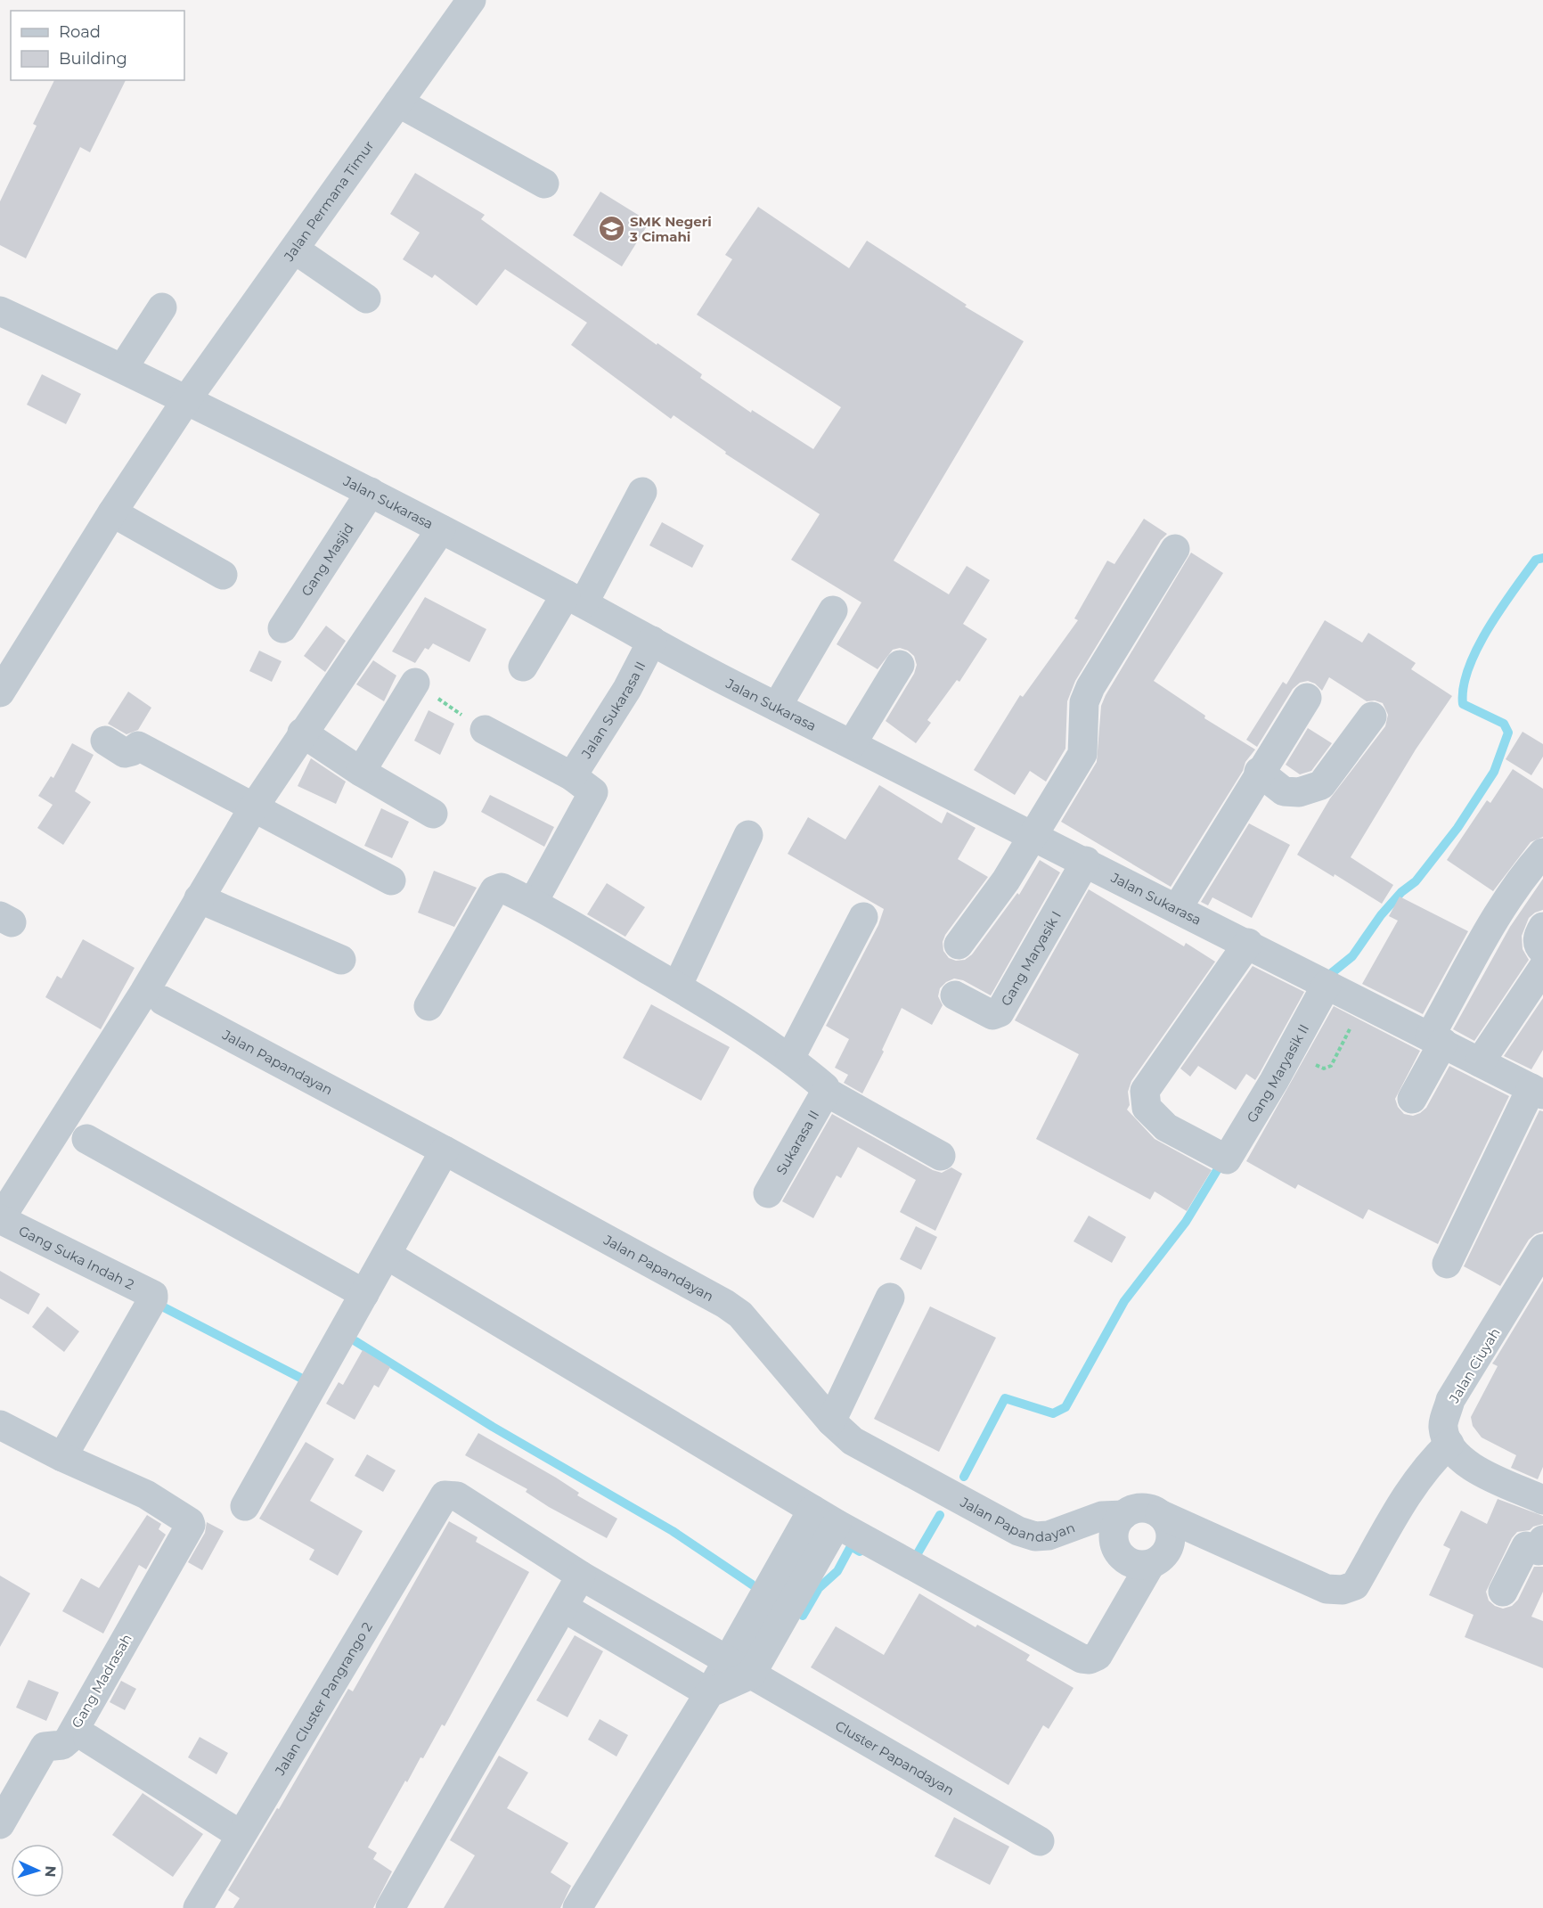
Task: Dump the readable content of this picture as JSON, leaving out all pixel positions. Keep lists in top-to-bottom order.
{
  "streets": {
    "street": [
      "Jalan Permana Timur",
      "Jalan Sukarasa",
      "Gang Masjid",
      "Jalan Sukarasa II",
      "Gang Maryasik I",
      "Jalan Papandayan",
      "Gang Maryasik II",
      "Sukarasa II",
      "Gang Suka Indah 2",
      "Jalan Ciuyah",
      "Gang Madrasah",
      "Jalan Cluster Pangrango 2",
      "Cluster Papandayan"
    ]
  },
  "crossings": [
    ["Jalan Permana Timur", "Jalan Sukarasa"],
    ["Jalan Sukarasa", "Gang Masjid"],
    ["Jalan Sukarasa", "Jalan Sukarasa II"],
    ["Jalan Sukarasa", "Gang Maryasik I"],
    ["Jalan Sukarasa", "Gang Maryasik II"],
    ["Gang Suka Indah 2", "Gang Madrasah"],
    ["Jalan Cluster Pangrango 2", "Cluster Papandayan"]
  ],
  "places": {
    "school or university": ["SMK Negeri 3 Cimahi"]
  },
  "legend": ["Road", "Building"],
  "north": "right"
}
